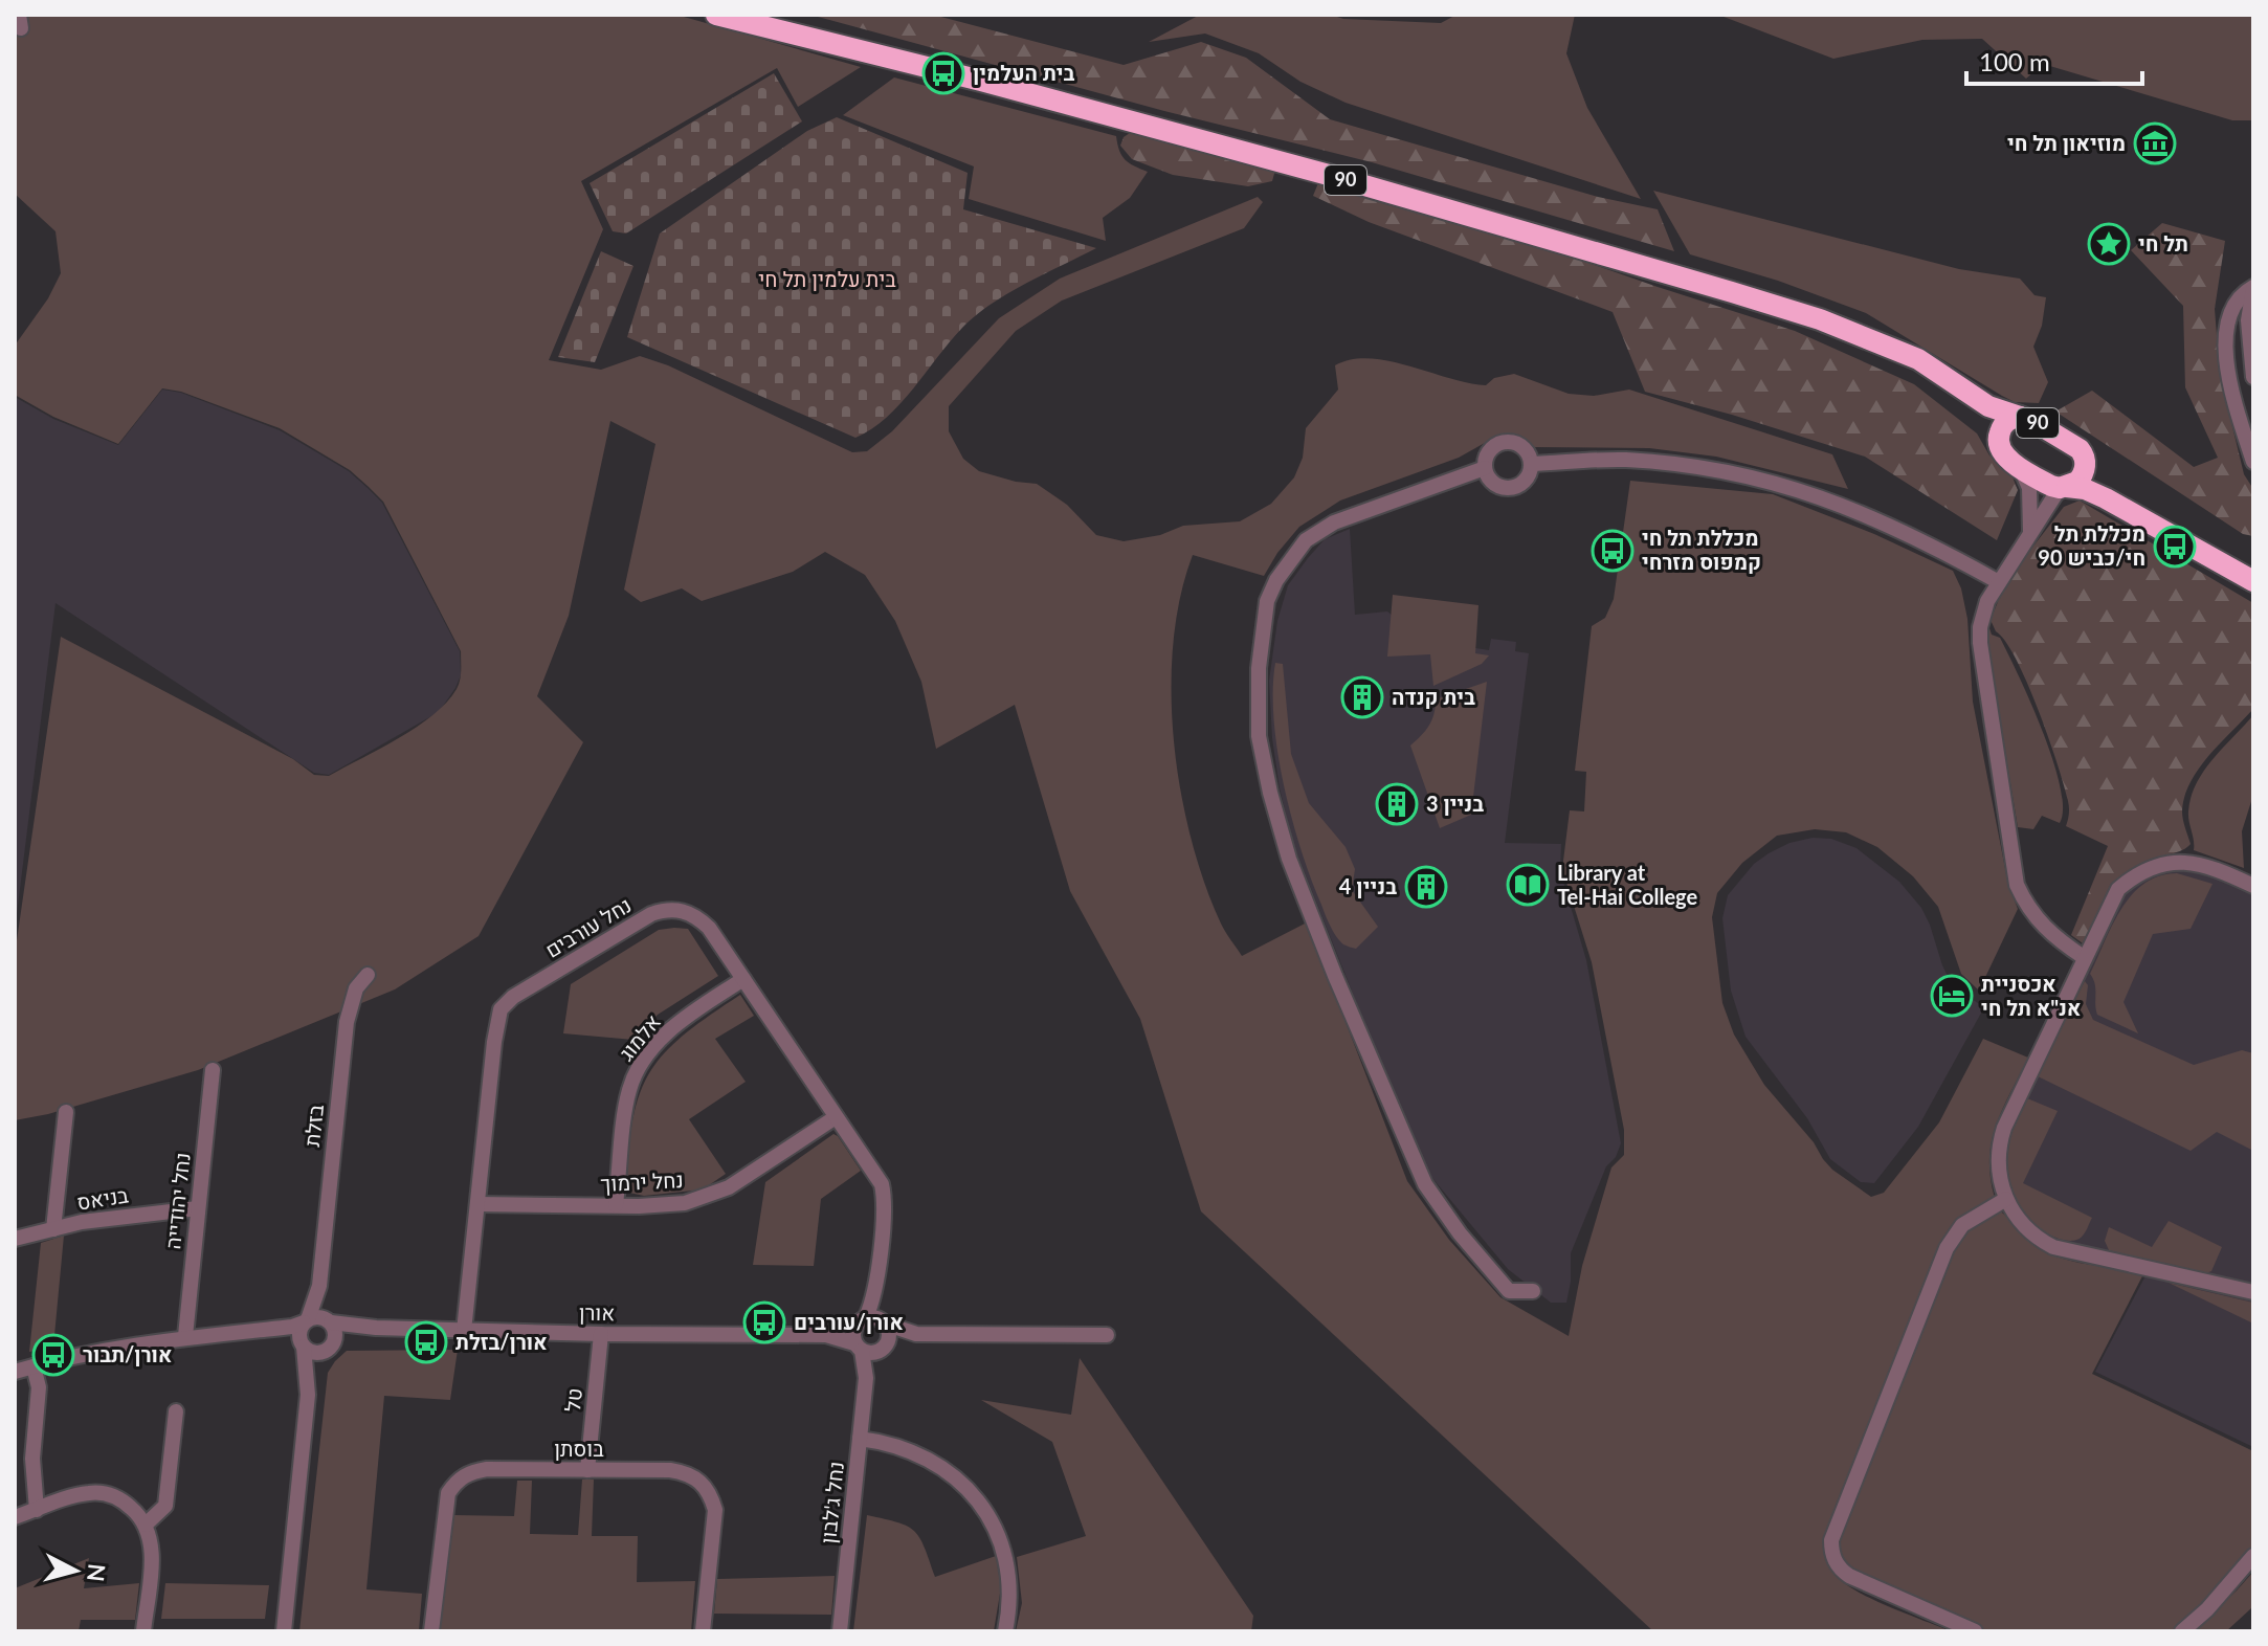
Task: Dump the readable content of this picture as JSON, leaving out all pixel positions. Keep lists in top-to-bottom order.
{
  "streets": {
    "highway": ["90"],
    "street": [
      "נחל עורבים",
      "אלמוג",
      "בזלת",
      "נחל ירמוך",
      "בניאס",
      "נחל יהודייה",
      "אורן",
      "טל",
      "בוסתן",
      "נחל ג'לבון"
    ]
  },
  "crossings": [
    ["נחל עורבים", "אלמוג"],
    ["נחל עורבים", "נחל ירמוך"],
    ["נחל עורבים", "אורן"],
    ["נחל עורבים", "נחל ג'לבון"],
    ["אלמוג", "נחל ירמוך"],
    ["בזלת", "אורן"],
    ["בניאס", "נחל יהודייה"],
    ["אורן", "טל"],
    ["אורן", "נחל ג'לבון"],
    ["טל", "בוסתן"]
  ],
  "parks": ["בית עלמין תל חי"],
  "places": {
    "bus stop": [
      "בית העלמין",
      "מכללת תל חי/כביש 90",
      "מכללת תל חי קמפוס מזרחי",
      "אורן/עורבים",
      "אורן/בזלת",
      "אורן/תבור"
    ],
    "museum": ["מוזיאון תל חי"],
    "place": ["תל חי"],
    "building": ["בית קנדה", "בניין 3", "בניין 4"],
    "library": ["Library at Tel-Hai College"],
    "hotel": ["אכסניית אנ\"א תל חי"]
  },
  "scale_bar": "100 m",
  "north": "right"
}
